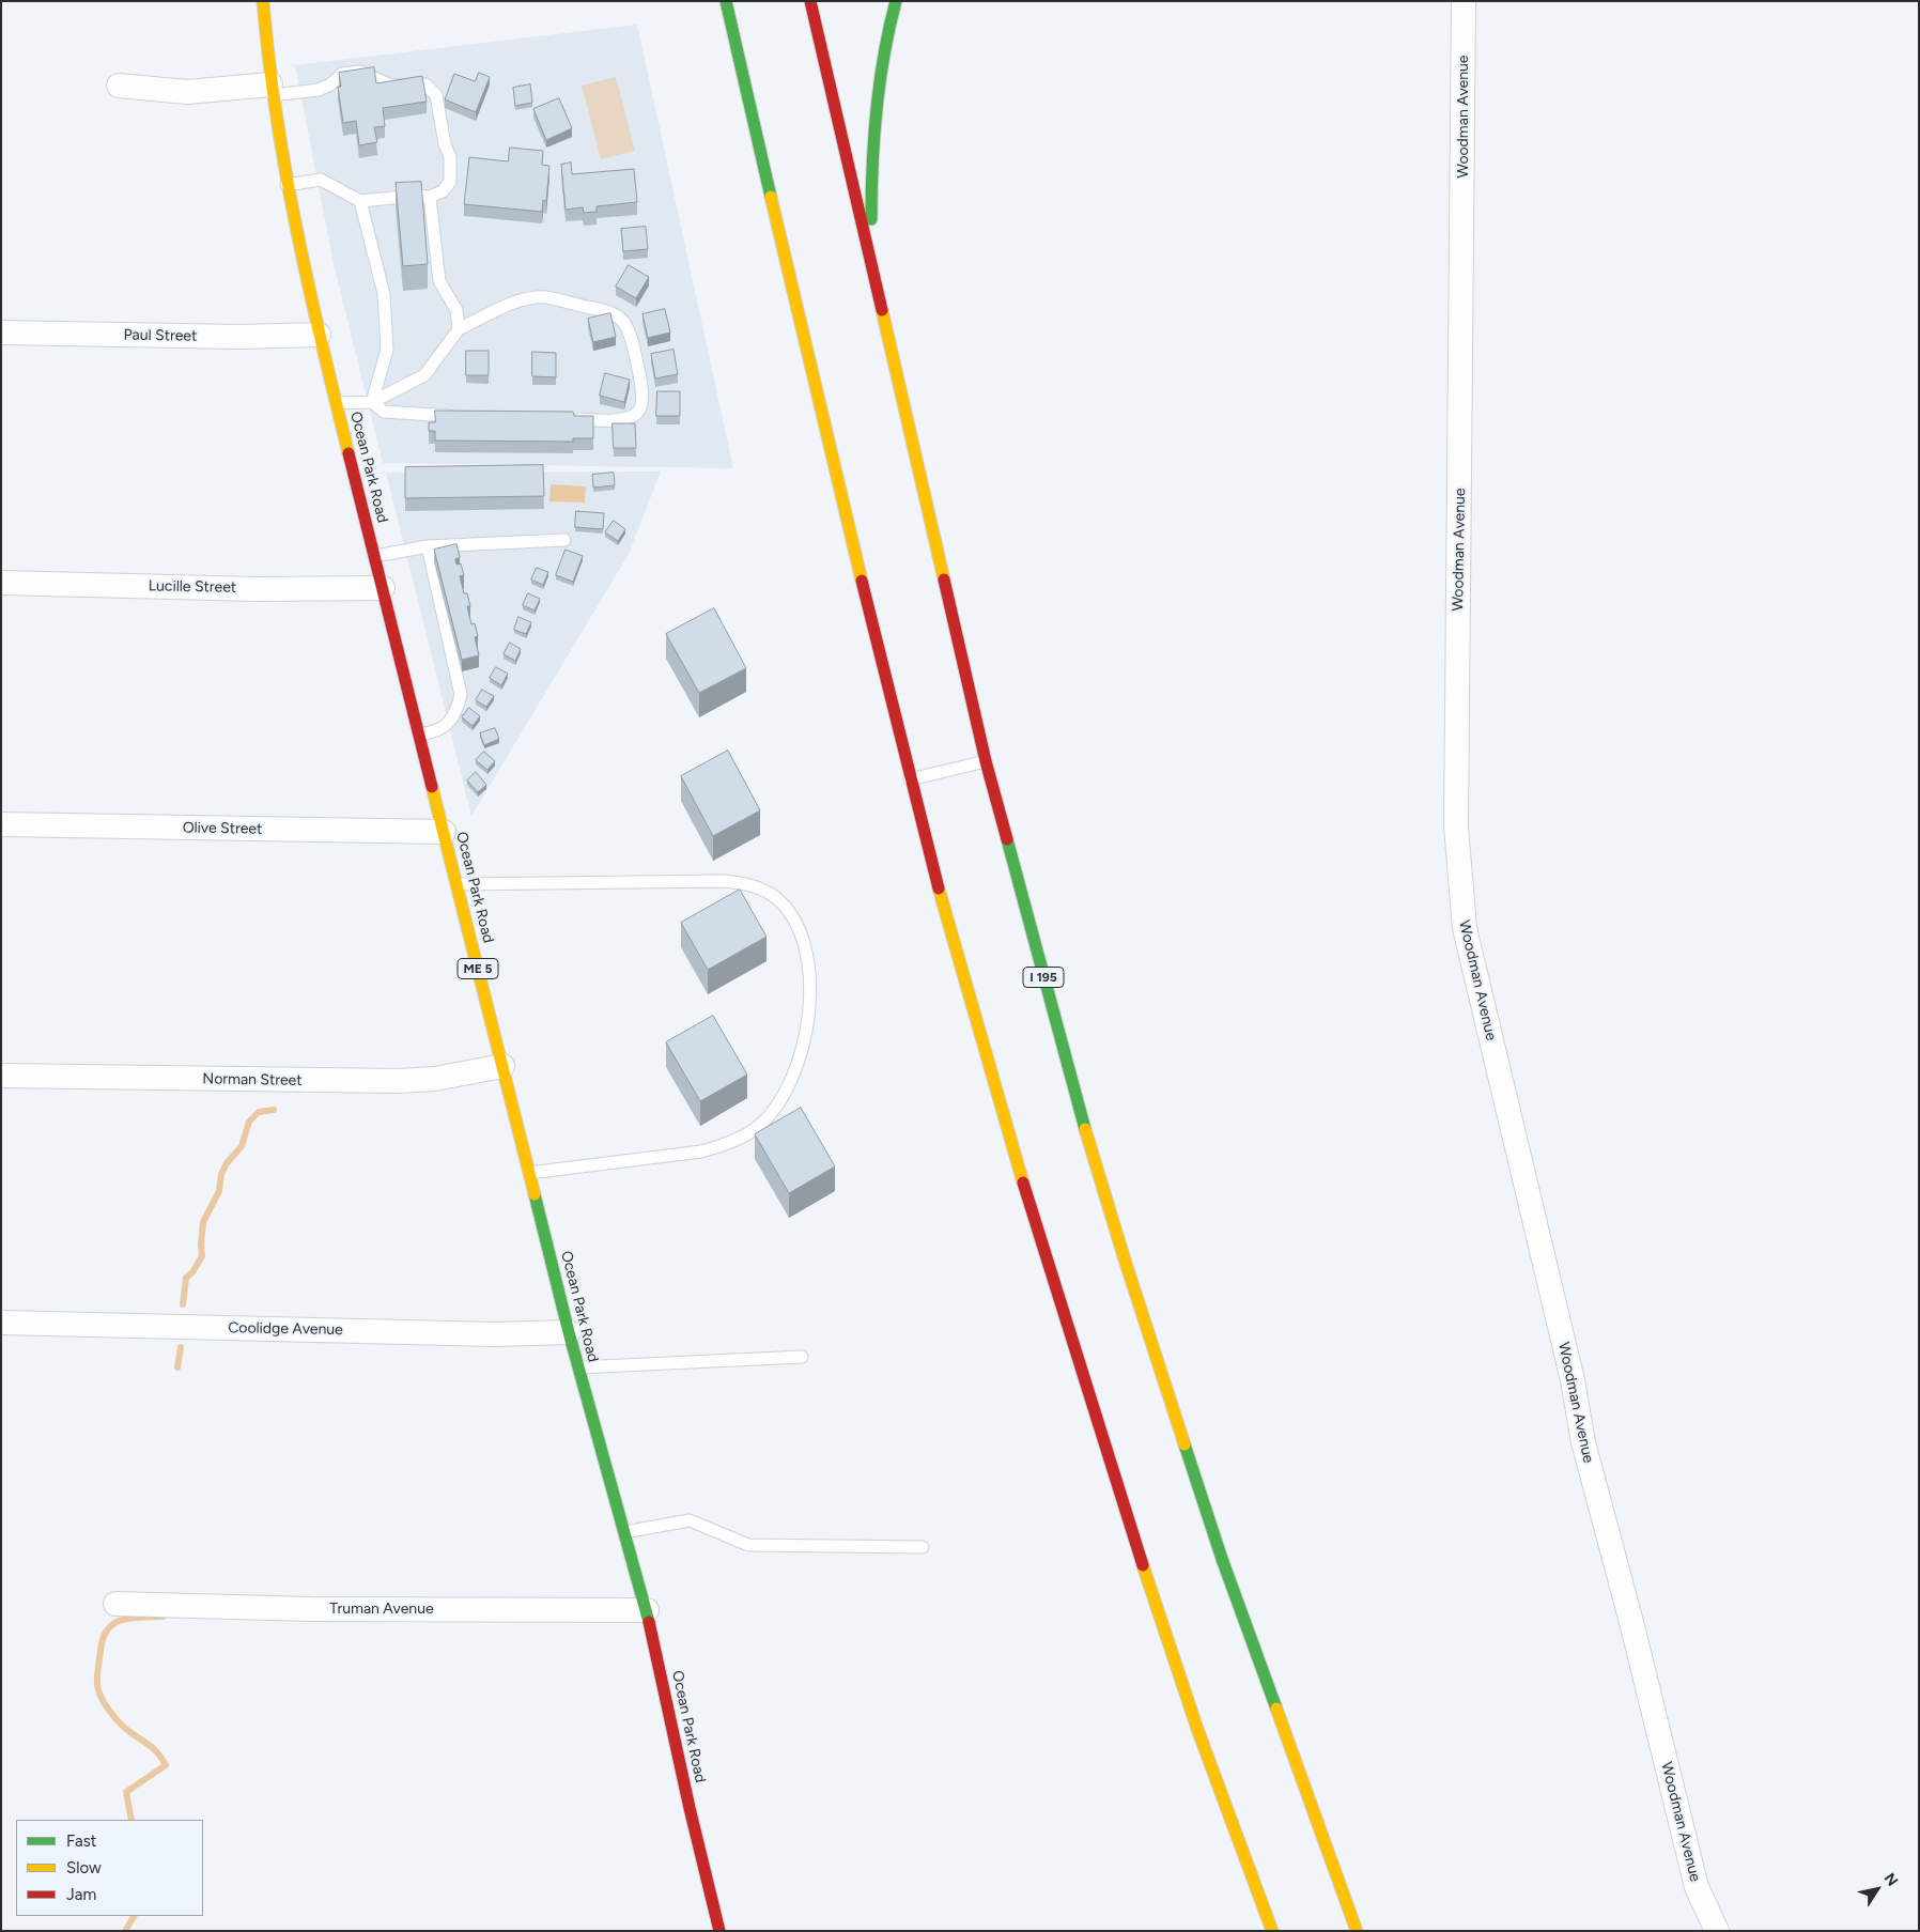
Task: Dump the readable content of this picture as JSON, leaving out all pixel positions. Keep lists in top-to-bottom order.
{
  "streets": {
    "main road": ["Ocean Park Road", "ME 5", "I 195"],
    "street": [
      "Woodman Avenue",
      "Paul Street",
      "Lucille Street",
      "Olive Street",
      "Norman Street",
      "Coolidge Avenue",
      "Truman Avenue"
    ]
  },
  "crossings": [
    ["Paul Street", "Ocean Park Road"],
    ["Ocean Park Road", "Lucille Street"],
    ["Ocean Park Road", "Olive Street"],
    ["Ocean Park Road", "Norman Street"],
    ["Ocean Park Road", "Coolidge Avenue"],
    ["Ocean Park Road", "Truman Avenue"]
  ],
  "legend": ["Fast", "Slow", "Jam"],
  "north": "top right"
}
